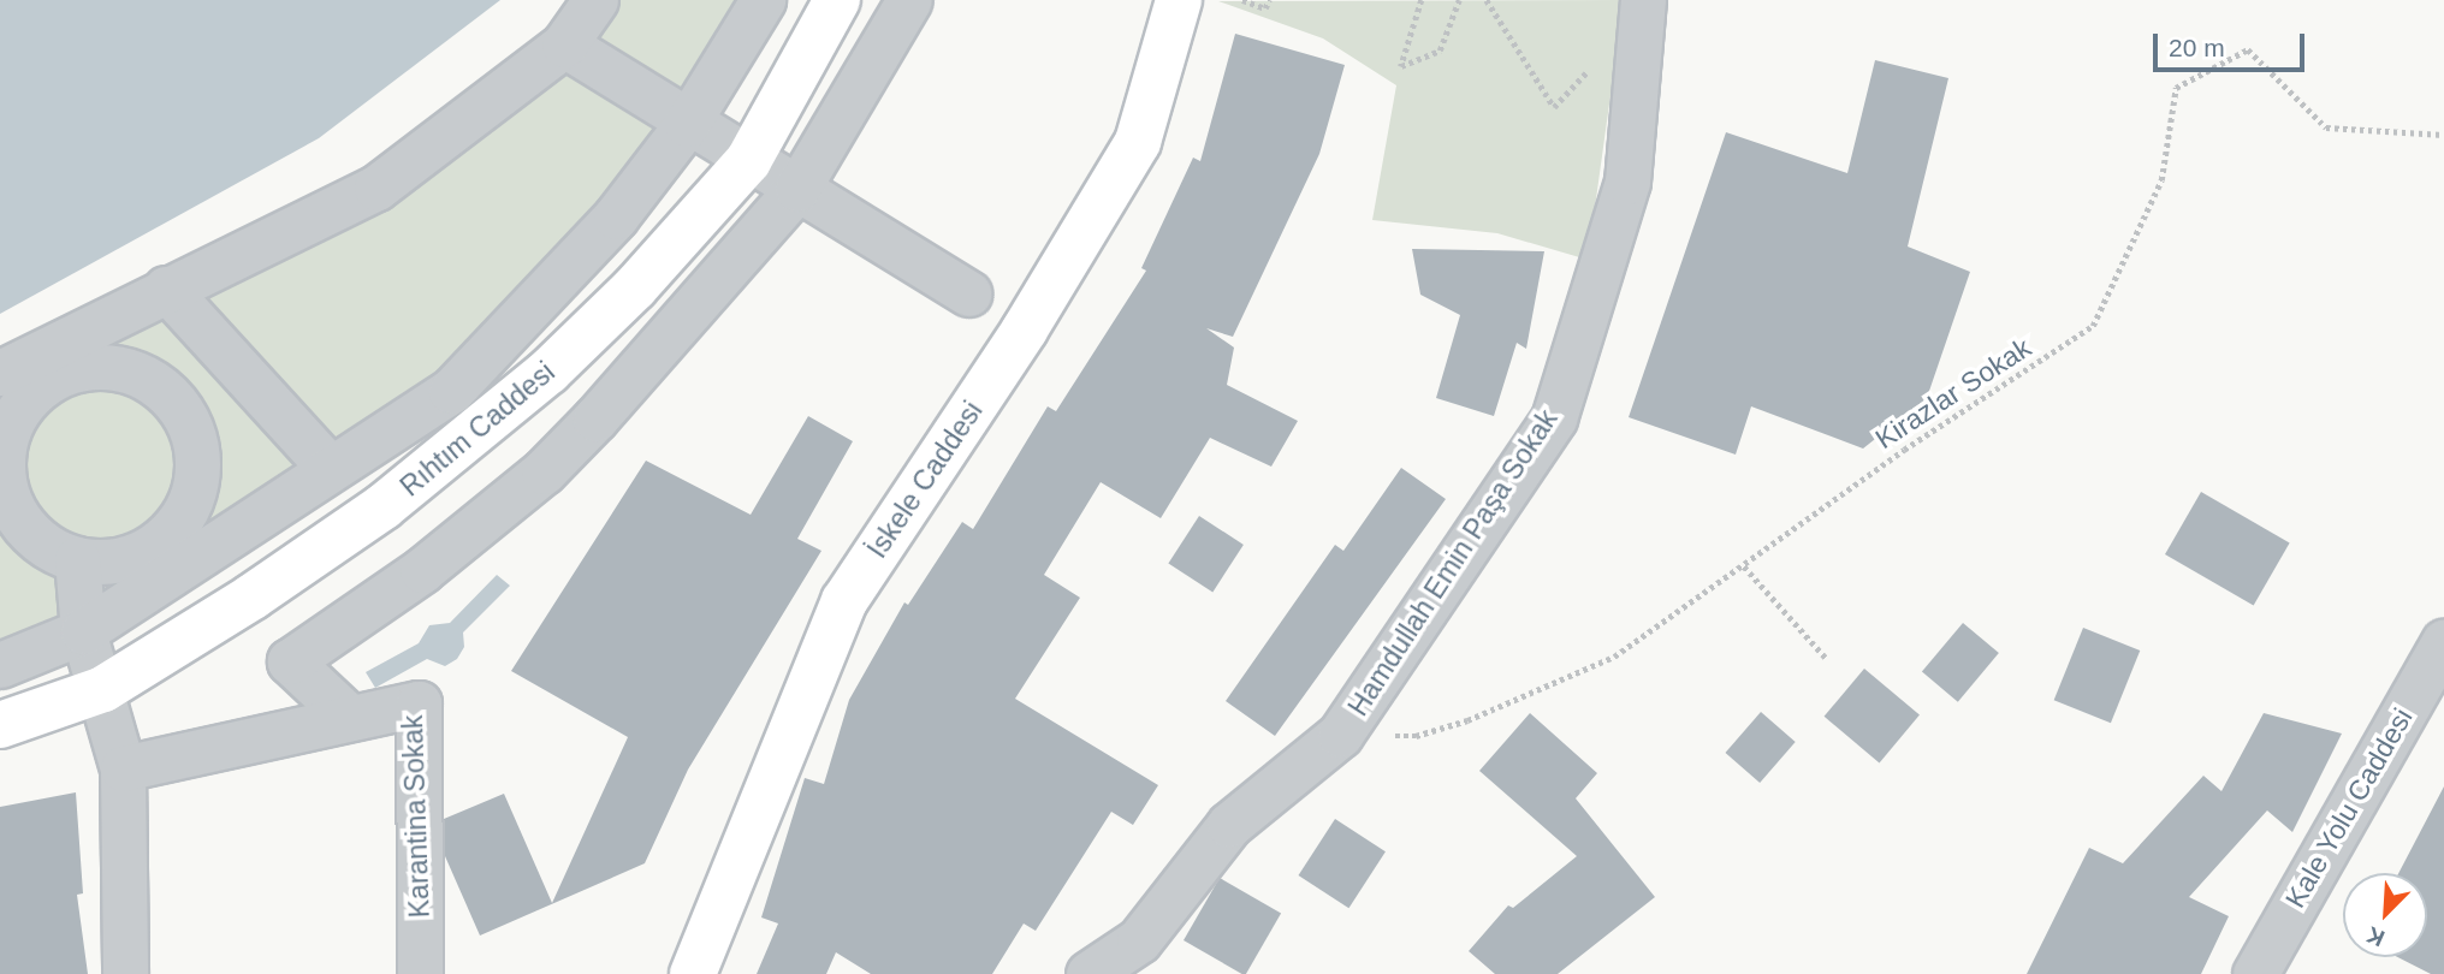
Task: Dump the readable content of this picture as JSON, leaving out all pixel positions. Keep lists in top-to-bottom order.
{
  "streets": {
    "street": [
      "Rıhtım Caddesi",
      "İskele Caddesi",
      "Hamdullah Emin Paşa Sokak",
      "Kale Yolu Caddesi",
      "Karantina Sokak"
    ],
    "path": ["Kirazlar Sokak"]
  },
  "crossings": [
    ["Kirazlar Sokak", "Hamdullah Emin Paşa Sokak"]
  ],
  "scale_bar": "20 m",
  "north": "bottom left"
}
